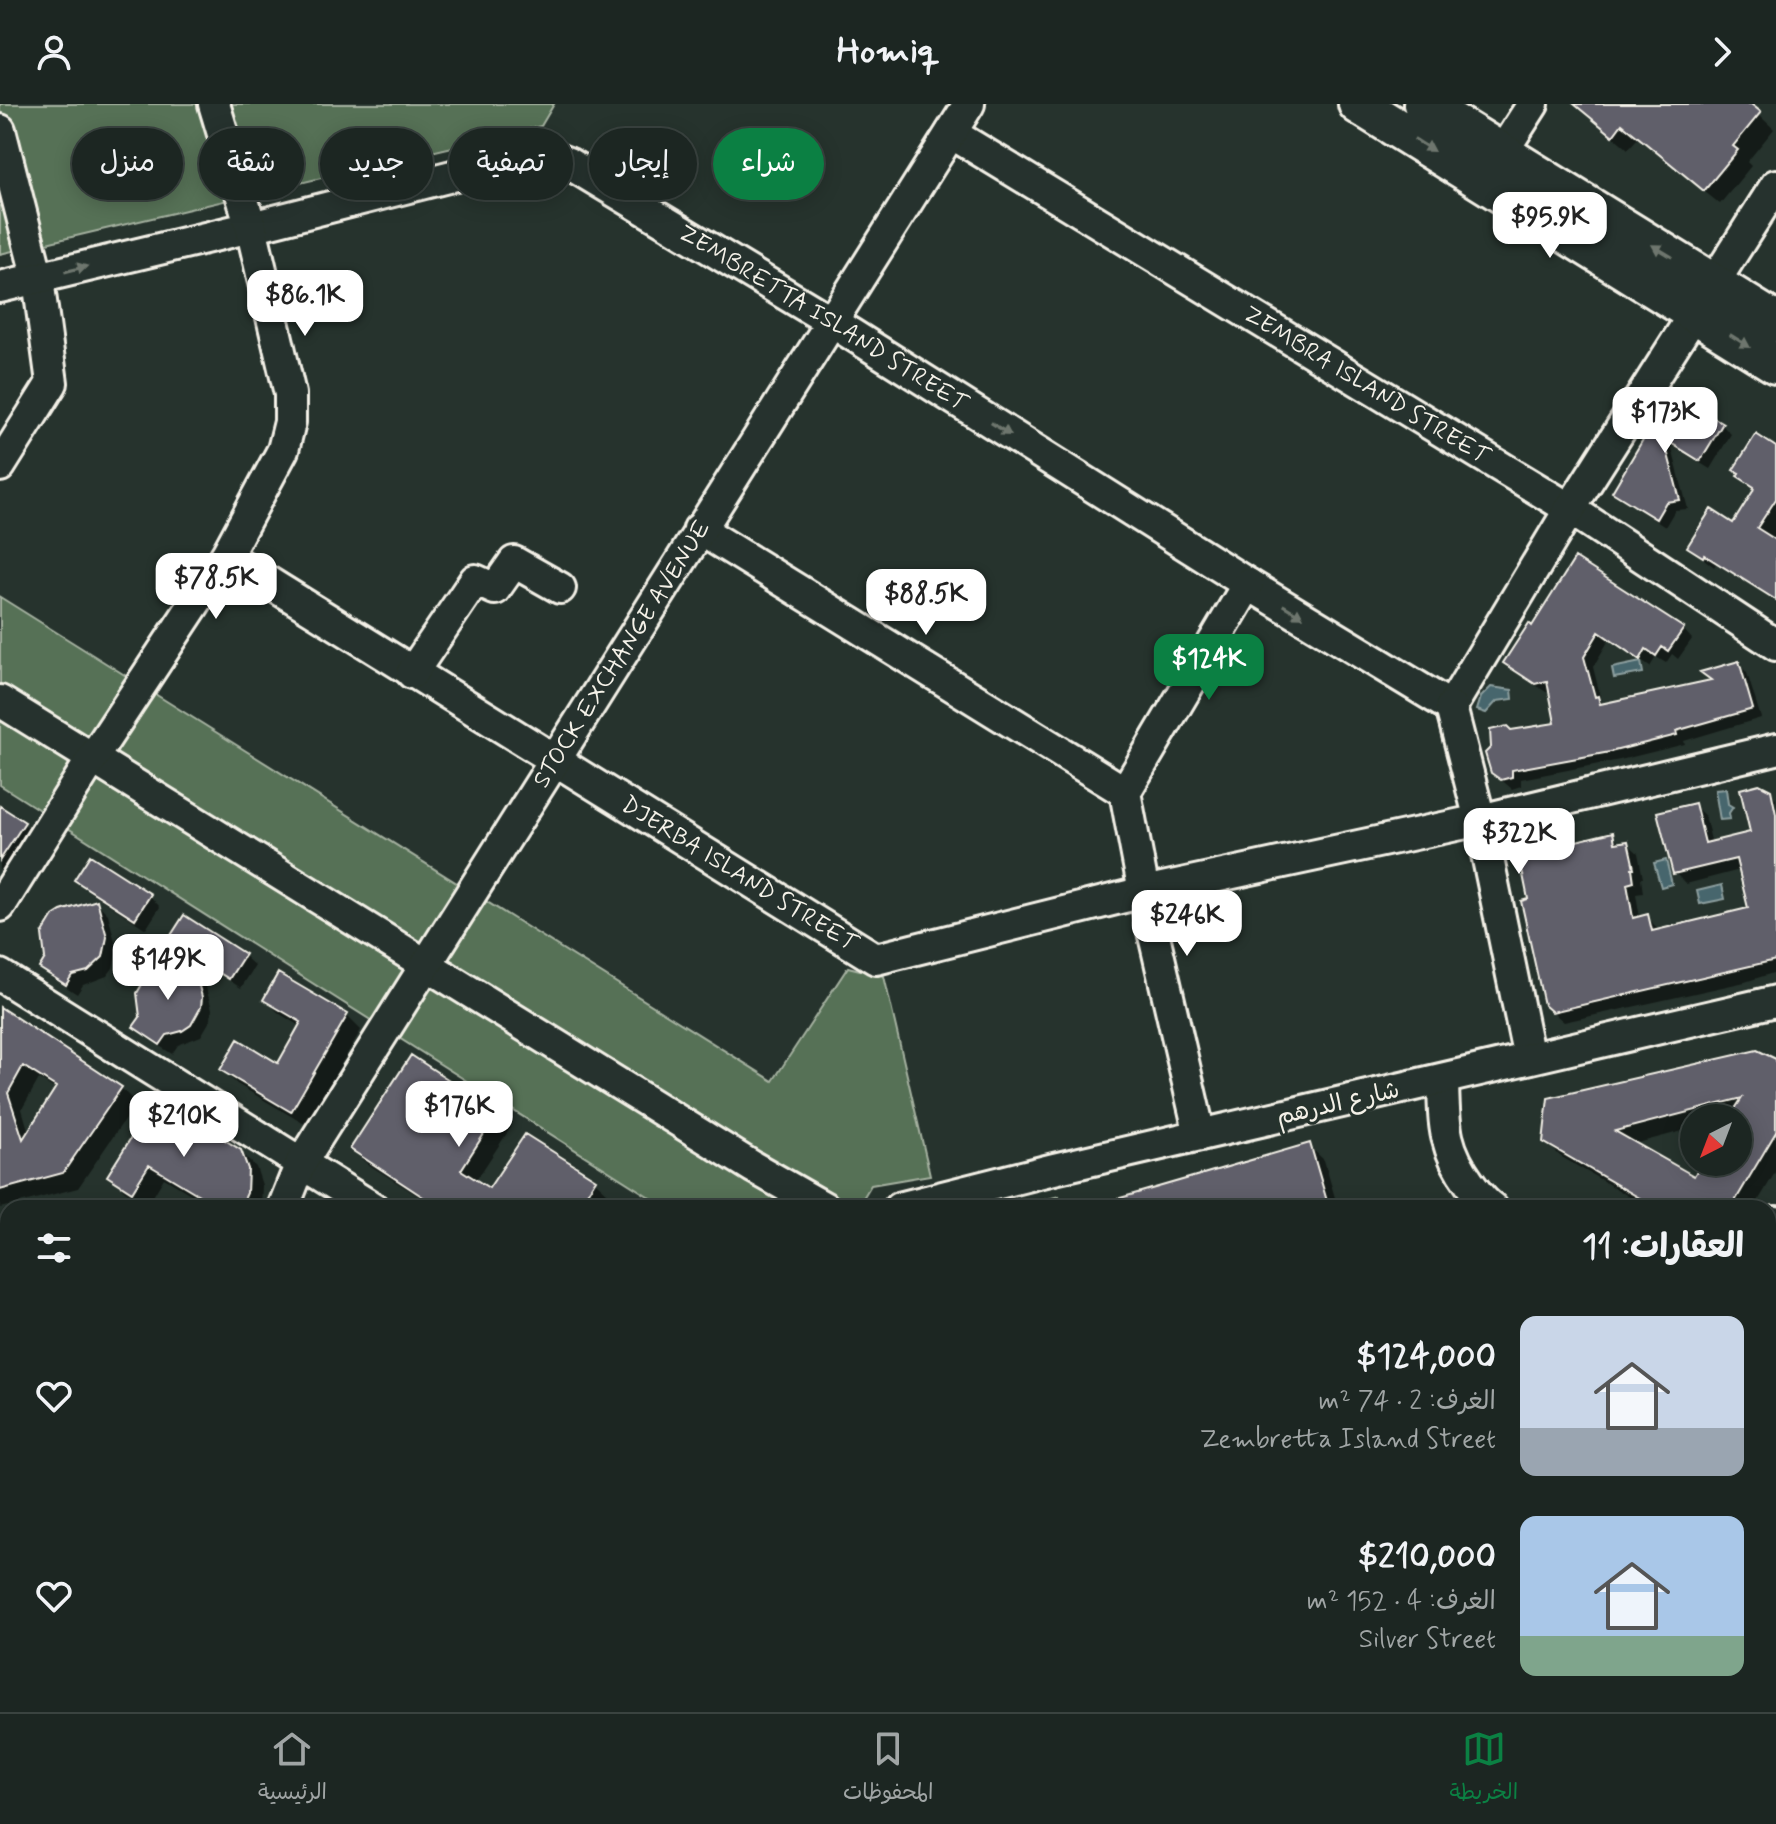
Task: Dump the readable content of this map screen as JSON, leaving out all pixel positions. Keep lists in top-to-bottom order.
{
  "streets": {
    "street": [
      "ZEMBRETTA ISLAND STREET",
      "ZEMBRA ISLAND STREET",
      "STOCK EXCHANGE AVENUE",
      "DJERBA ISLAND STREET",
      "شارع الدرهم"
    ]
  },
  "crossings": [
    ["ZEMBRETTA ISLAND STREET", "STOCK EXCHANGE AVENUE"],
    ["ZEMBRA ISLAND STREET", "STOCK EXCHANGE AVENUE"],
    ["STOCK EXCHANGE AVENUE", "DJERBA ISLAND STREET"]
  ],
  "north": "bottom left",
  "page": {
    "header": "Homiq",
    "chip": [
      "شراء",
      "إيجار",
      "تصفية",
      "جديد",
      "شقة",
      "منزل"
    ],
    "price": [
      "$95.9K",
      "$86.1K",
      "$173K",
      "$78.5K",
      "$88.5K",
      "$124K",
      "$322K",
      "$246K",
      "$149K",
      "$176K",
      "$210K"
    ],
    "heading": "العقارات: 11",
    "list": [
      {
        "name": "$124,000",
        "note": "الغرف: 2 · 74 m² · Zembretta Island Street"
      },
      {
        "name": "$210,000",
        "note": "الغرف: 4 · 152 m² · Silver Street"
      }
    ],
    "tabs": ["الخريطة", "المحفوظات", "الرئيسية"]
  }
}
